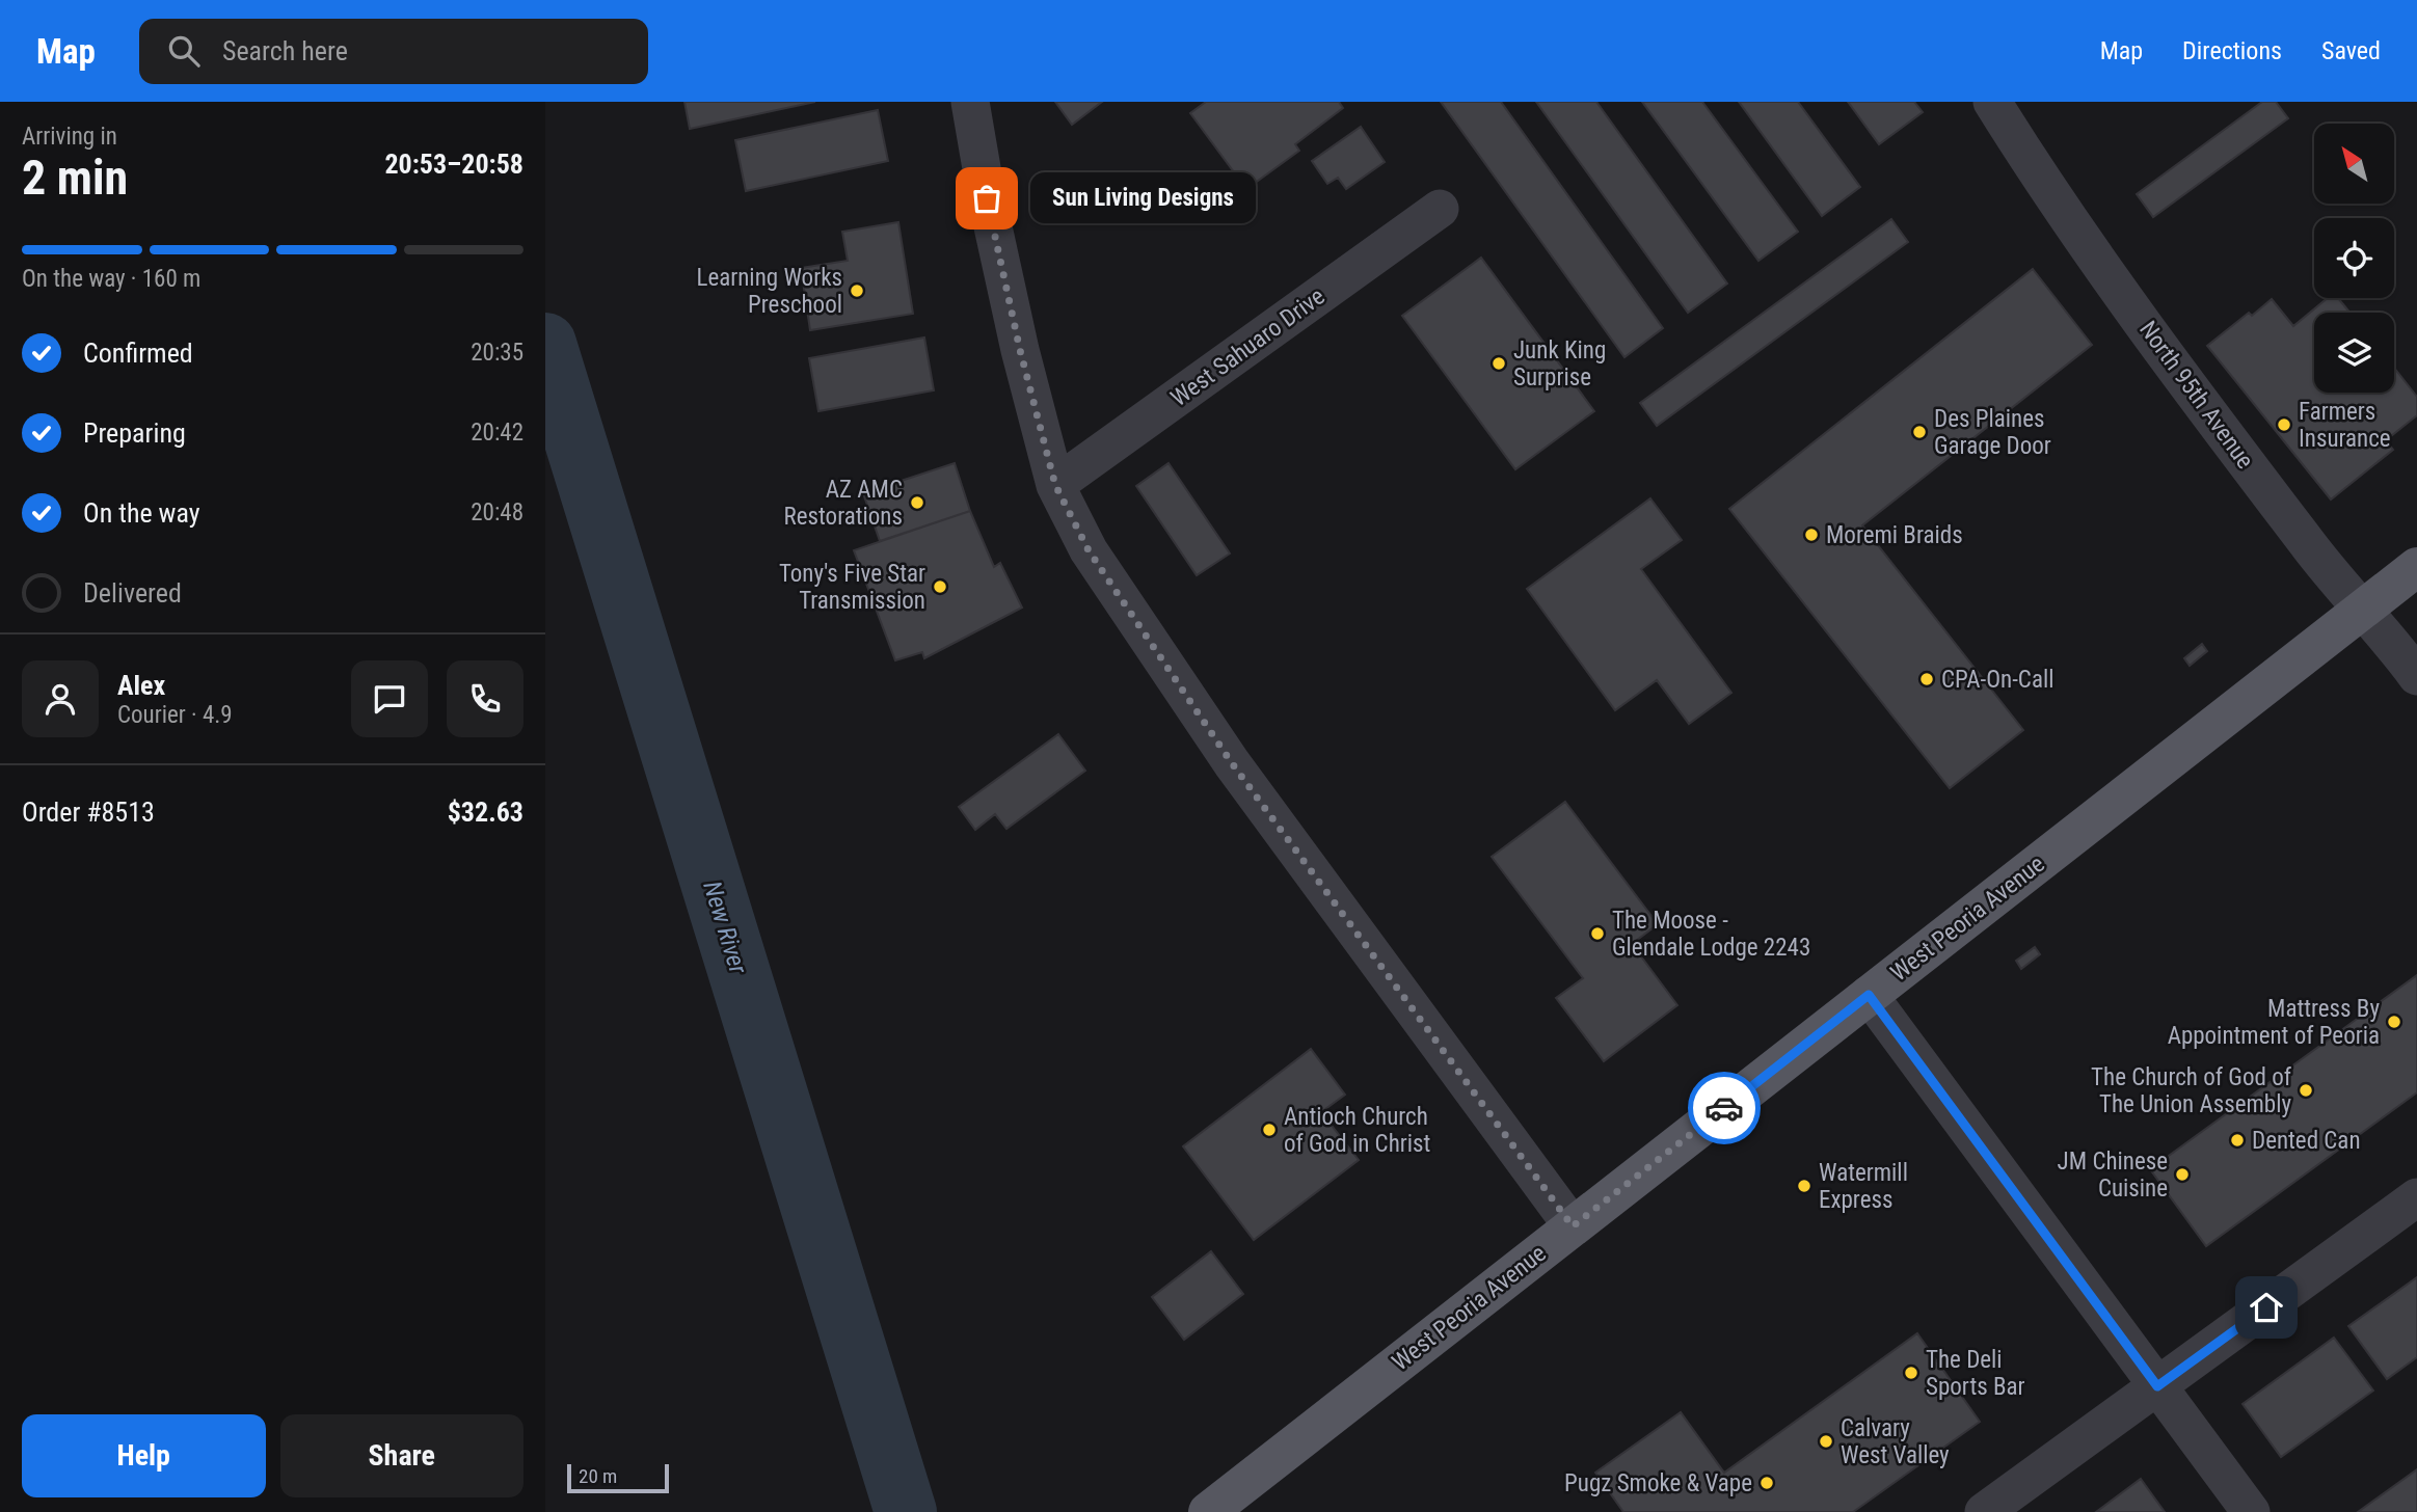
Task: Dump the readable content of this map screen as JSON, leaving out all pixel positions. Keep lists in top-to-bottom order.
{
  "streets": {
    "main road": ["West Peoria Avenue"],
    "street": ["West Sahuaro Drive", "North 95th Avenue"]
  },
  "crossings": [
    ["North 95th Avenue", "West Peoria Avenue"]
  ],
  "water": ["New River"],
  "places": [
    "Sun Living Designs",
    "Learning Works Preschool",
    "Junk King Surprise",
    "Farmers Insurance",
    "Des Plaines Garage Door",
    "AZ AMC Restorations",
    "Moremi Braids",
    "Tony's Five Star Transmission",
    "CPA-On-Call",
    "The Moose - Glendale Lodge 2243",
    "Mattress By Appointment of Peoria",
    "The Church of God of The Union Assembly",
    "Antioch Church of God in Christ",
    "Dented Can",
    "JM Chinese Cuisine",
    "Watermill Express",
    "The Deli Sports Bar",
    "Calvary West Valley",
    "Pugz Smoke & Vape"
  ],
  "scale_bar": "20 m",
  "north": "top left",
  "page": {
    "header": "Map",
    "search": "Search here",
    "nav": ["Map", "Directions", "Saved"],
    "heading": ["2 min", "Arriving in", "20:53–20:58"],
    "panel": [
      "Alex",
      "Courier · 4.9",
      "Order #8513",
      "$32.63"
    ],
    "bubble": "Sun Living Designs",
    "bar": "On the way · 160 m",
    "list": [
      ["Confirmed", "20:35"],
      ["Preparing", "20:42"],
      ["On the way", "20:48"],
      "Delivered"
    ],
    "buttons": ["Help", "Share"],
    "scale": "20 m"
  }
}
